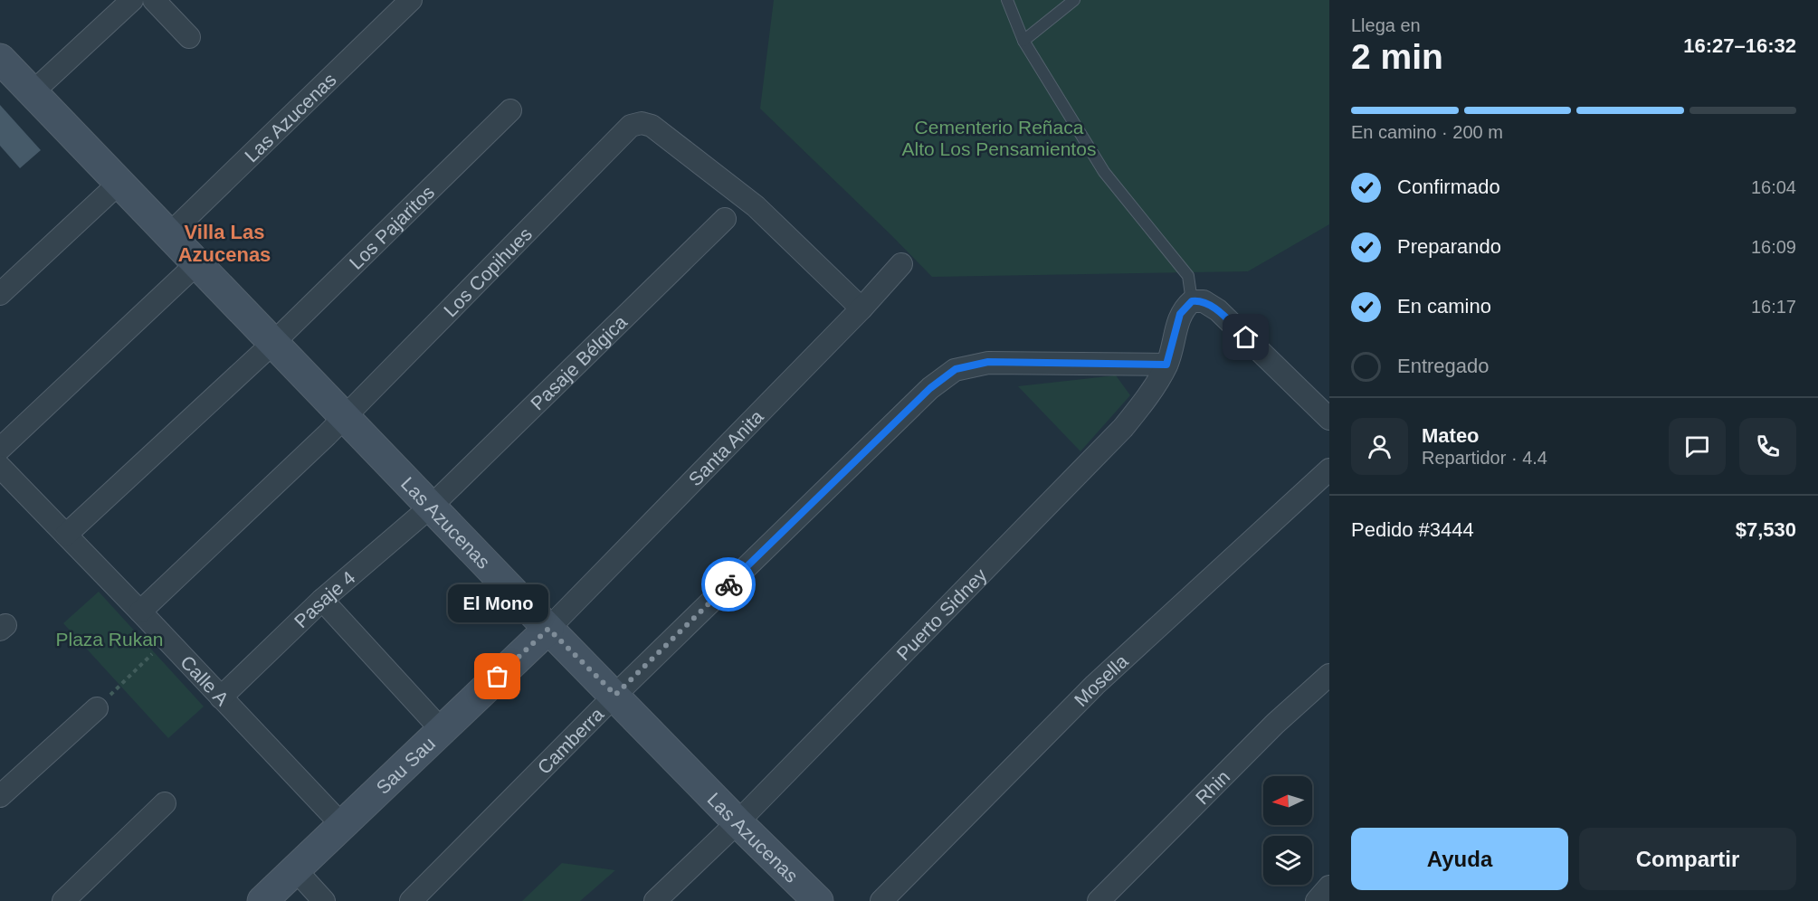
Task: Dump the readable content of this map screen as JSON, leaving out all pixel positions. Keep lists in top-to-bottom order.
{
  "streets": {
    "street": [
      "Las Azucenas",
      "Los Pajaritos",
      "Los Copihues",
      "Pasaje Bélgica",
      "Santa Anita",
      "Pasaje 4",
      "Puerto Sidney",
      "Mosella",
      "Calle A",
      "Camberra",
      "Sau Sau",
      "Rhin"
    ]
  },
  "crossings": [
    ["Las Azucenas", "Los Pajaritos"],
    ["Las Azucenas", "Los Copihues"],
    ["Las Azucenas", "Pasaje Bélgica"],
    ["Las Azucenas", "Santa Anita"],
    ["Las Azucenas", "Pasaje 4"],
    ["Las Azucenas", "Puerto Sidney"],
    ["Las Azucenas", "Camberra"],
    ["Las Azucenas", "Sau Sau"],
    ["Los Pajaritos", "Calle A"],
    ["Los Copihues", "Santa Anita"],
    ["Los Copihues", "Calle A"],
    ["Pasaje Bélgica", "Pasaje 4"],
    ["Santa Anita", "Sau Sau"],
    ["Pasaje 4", "Calle A"],
    ["Puerto Sidney", "Camberra"],
    ["Calle A", "Sau Sau"]
  ],
  "districts": ["Villa Las Azucenas"],
  "parks": ["Cementerio Reñaca Alto Los Pensamientos", "Plaza Rukan"],
  "places": ["El Mono"],
  "north": "left",
  "page": {
    "heading": ["2 min", "Llega en", "16:27–16:32"],
    "panel": [
      "Mateo",
      "Repartidor · 4.4",
      "Pedido #3444",
      "$7,530"
    ],
    "bar": "En camino · 200 m",
    "list": [
      ["Confirmado", "16:04"],
      ["Preparando", "16:09"],
      ["En camino", "16:17"],
      "Entregado"
    ],
    "bubble": "El Mono",
    "buttons": ["Ayuda", "Compartir"]
  }
}
